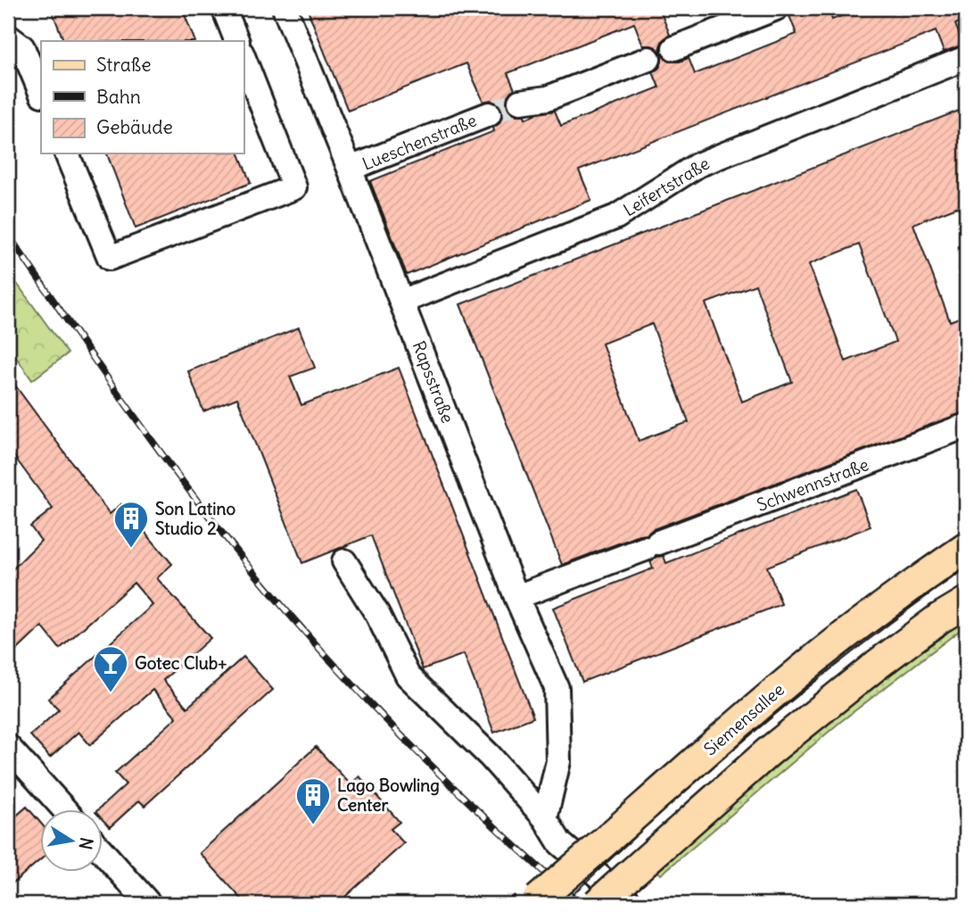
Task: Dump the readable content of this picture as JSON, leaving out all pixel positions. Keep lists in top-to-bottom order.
{
  "streets": {
    "main road": ["Siemensallee"],
    "street": [
      "Lueschenstraße",
      "Leifertstraße",
      "Rapsstraße",
      "Schwennstraße"
    ]
  },
  "crossings": [
    ["Lueschenstraße", "Rapsstraße"],
    ["Leifertstraße", "Rapsstraße"],
    ["Rapsstraße", "Schwennstraße"]
  ],
  "places": {
    "building": ["Son Latino Studio 2", "Lago Bowling Center"],
    "bar": ["Gotec Club+"]
  },
  "legend": ["Straße", "Bahn", "Gebäude"],
  "north": "right"
}
